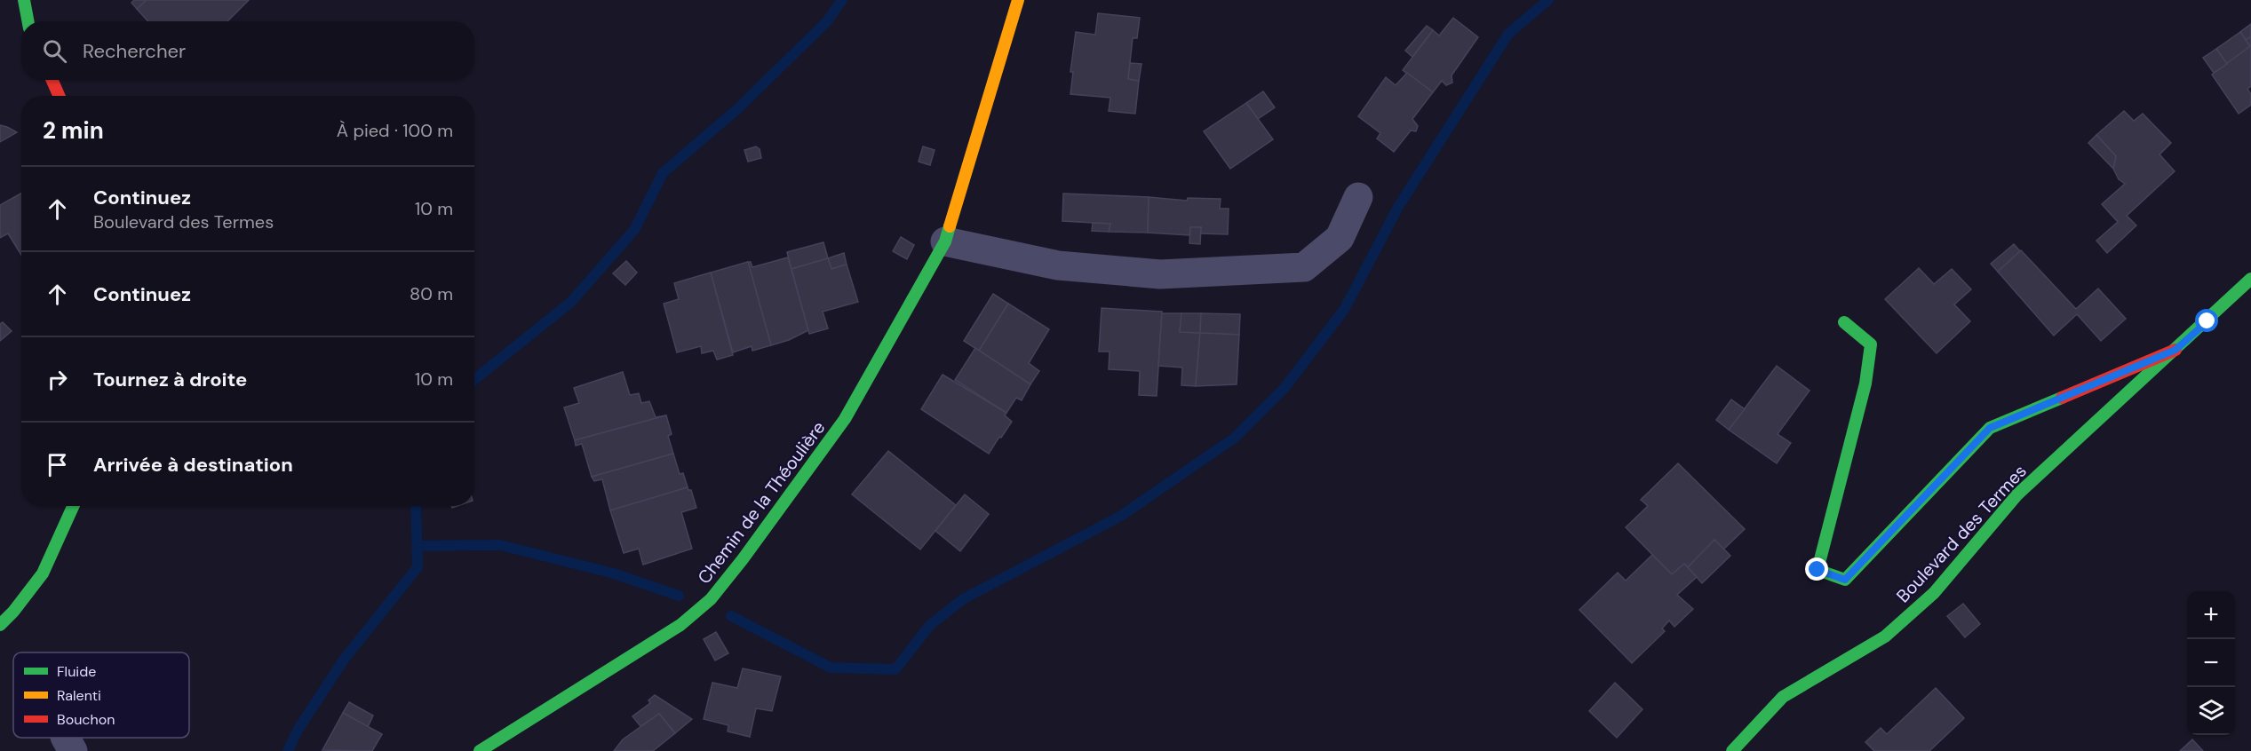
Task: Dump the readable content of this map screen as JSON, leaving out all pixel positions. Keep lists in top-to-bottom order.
{
  "streets": {
    "street": ["Chemin de la Théoulière", "Boulevard des Termes"]
  },
  "legend": ["Fluide", "Ralenti", "Bouchon"],
  "page": {
    "search": "Rechercher",
    "heading": ["2 min", "À pied · 100 m"],
    "list": [
      ["Continuez", "Boulevard des Termes", "10 m"],
      ["Continuez", "80 m"],
      ["Tournez à droite", "10 m"],
      "Arrivée à destination"
    ],
    "map_buttons": ["+", "−"]
  }
}
